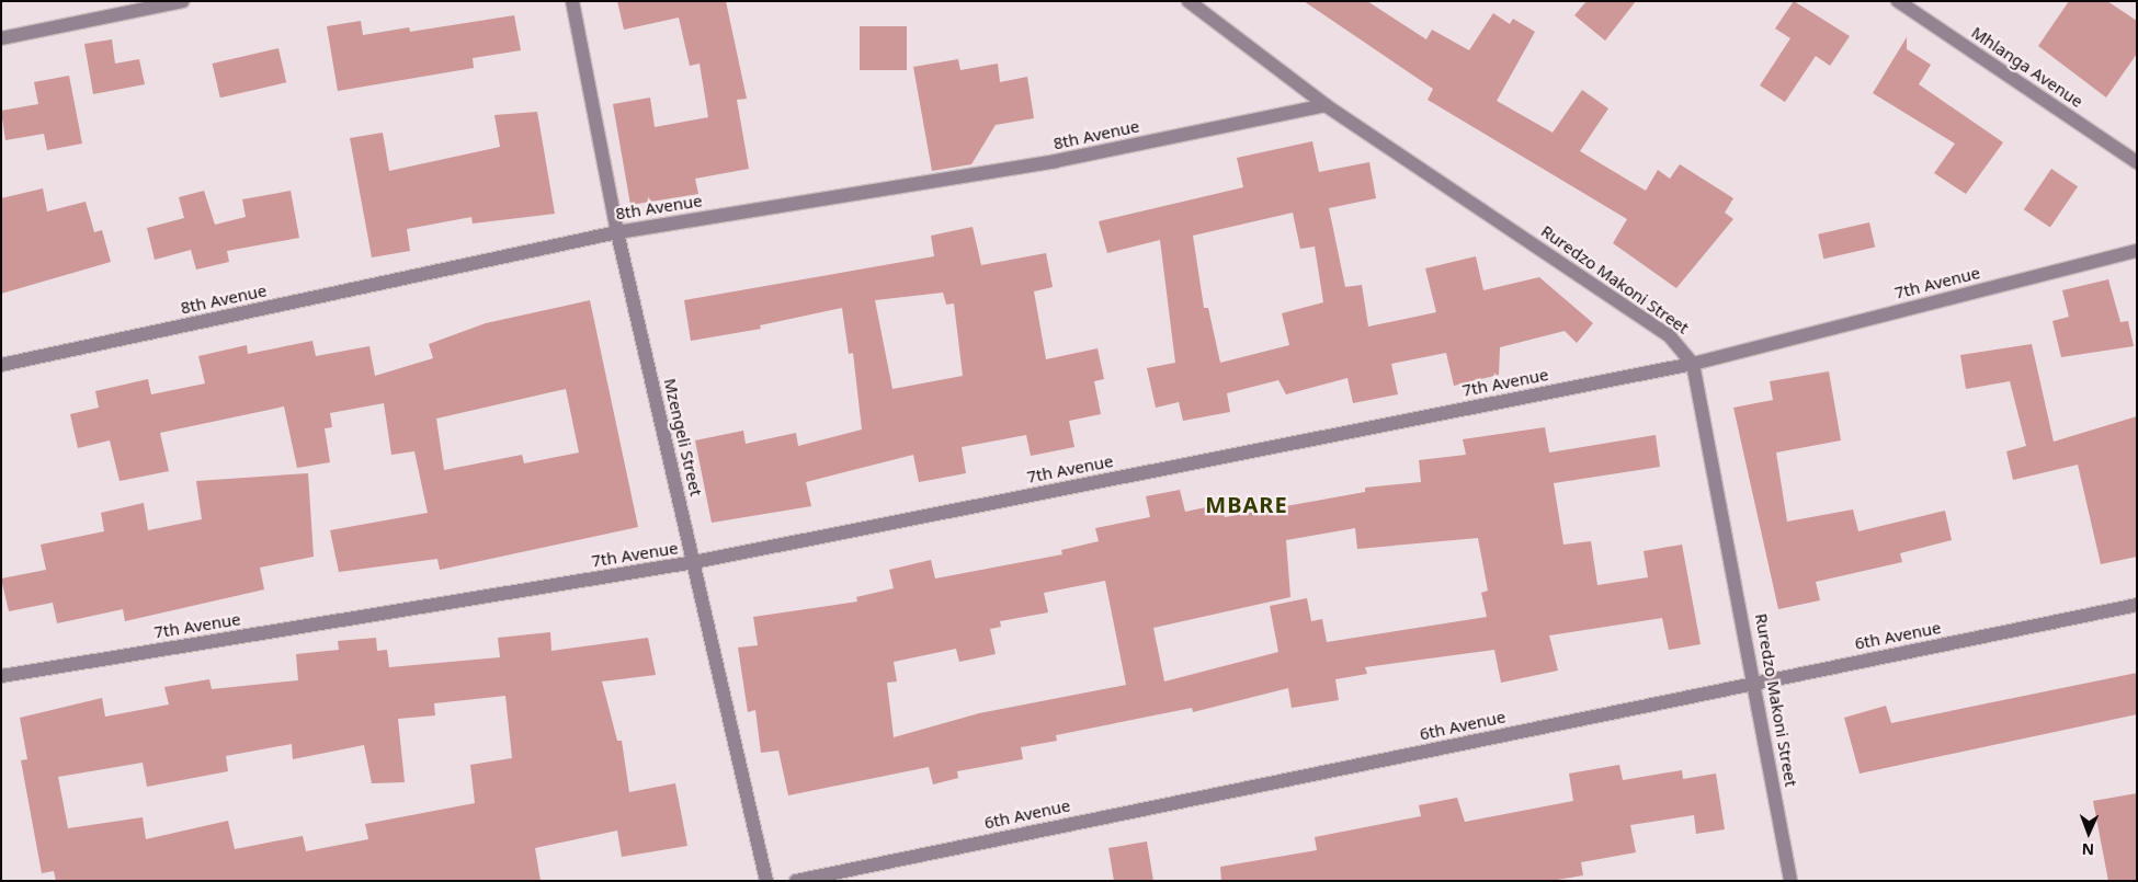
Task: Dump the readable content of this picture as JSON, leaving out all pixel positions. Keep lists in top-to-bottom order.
{
  "streets": {
    "street": [
      "Mhlanga Avenue",
      "8th Avenue",
      "Ruredzo Makoni Street",
      "7th Avenue",
      "Mzengeli Street",
      "6th Avenue"
    ]
  },
  "crossings": [
    ["8th Avenue", "Ruredzo Makoni Street"],
    ["8th Avenue", "Mzengeli Street"],
    ["Ruredzo Makoni Street", "7th Avenue"],
    ["Ruredzo Makoni Street", "6th Avenue"],
    ["7th Avenue", "Mzengeli Street"]
  ],
  "districts": ["MBARE"],
  "north": "bottom"
}
